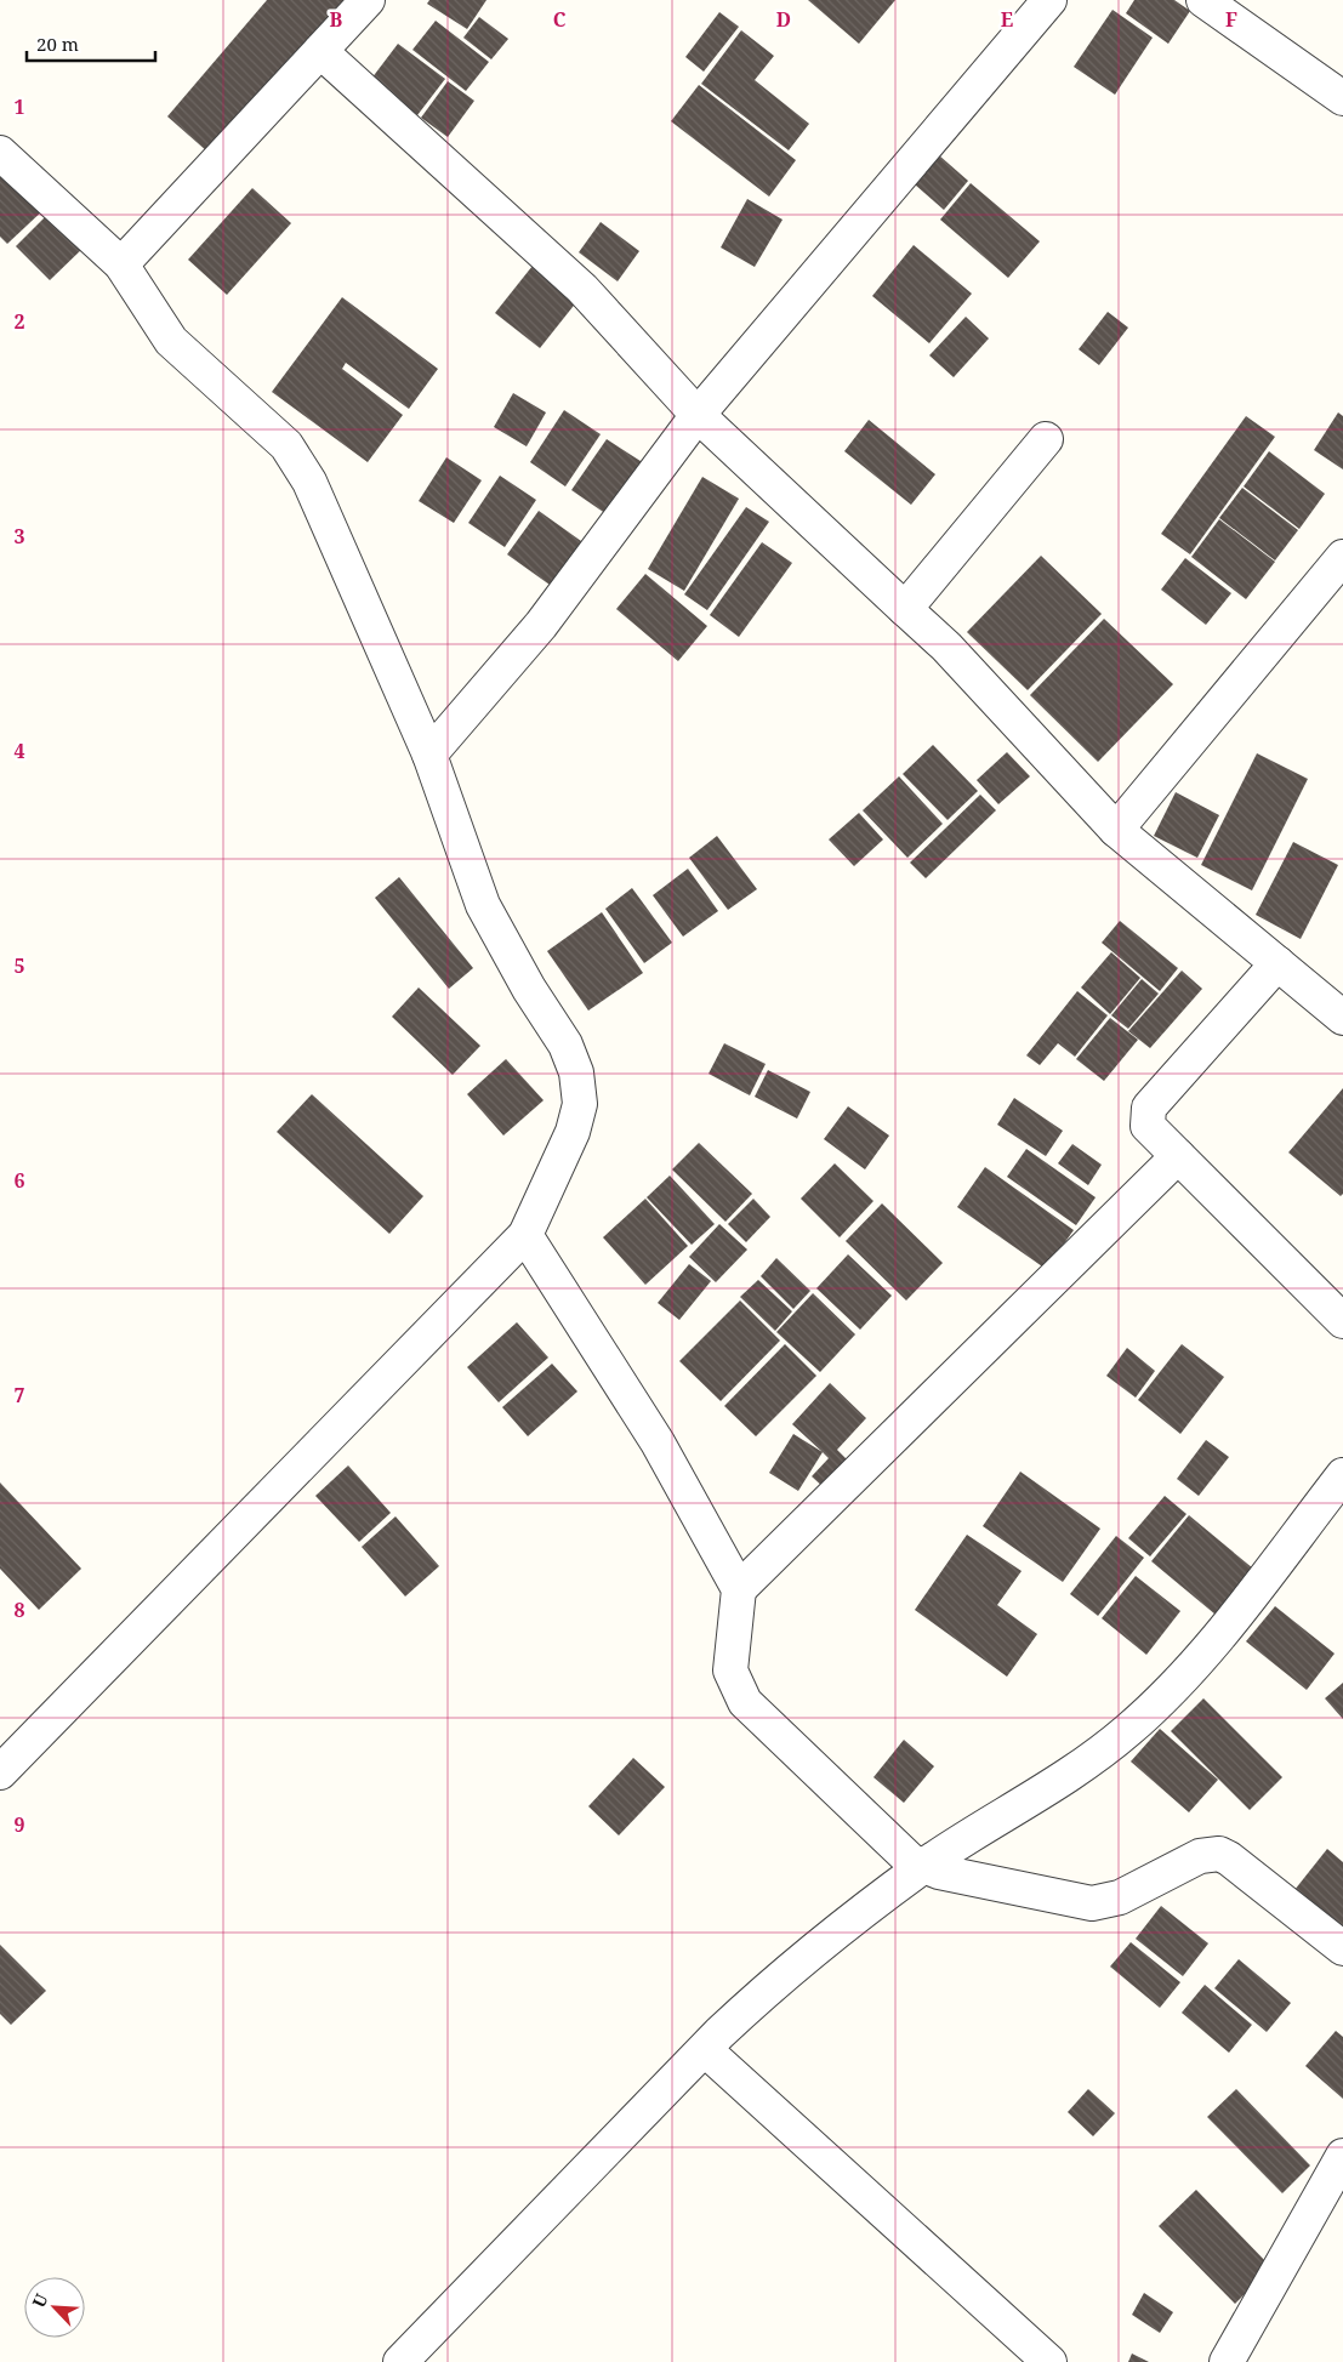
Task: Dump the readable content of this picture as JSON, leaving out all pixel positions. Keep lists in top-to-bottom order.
{
  "scale_bar": "20 m",
  "north": "top left",
  "grid": {
    "columns": [
      "B",
      "C",
      "D",
      "E",
      "F"
    ],
    "rows": [
      "1",
      "2",
      "3",
      "4",
      "5",
      "6",
      "7",
      "8",
      "9"
    ]
  }
}
